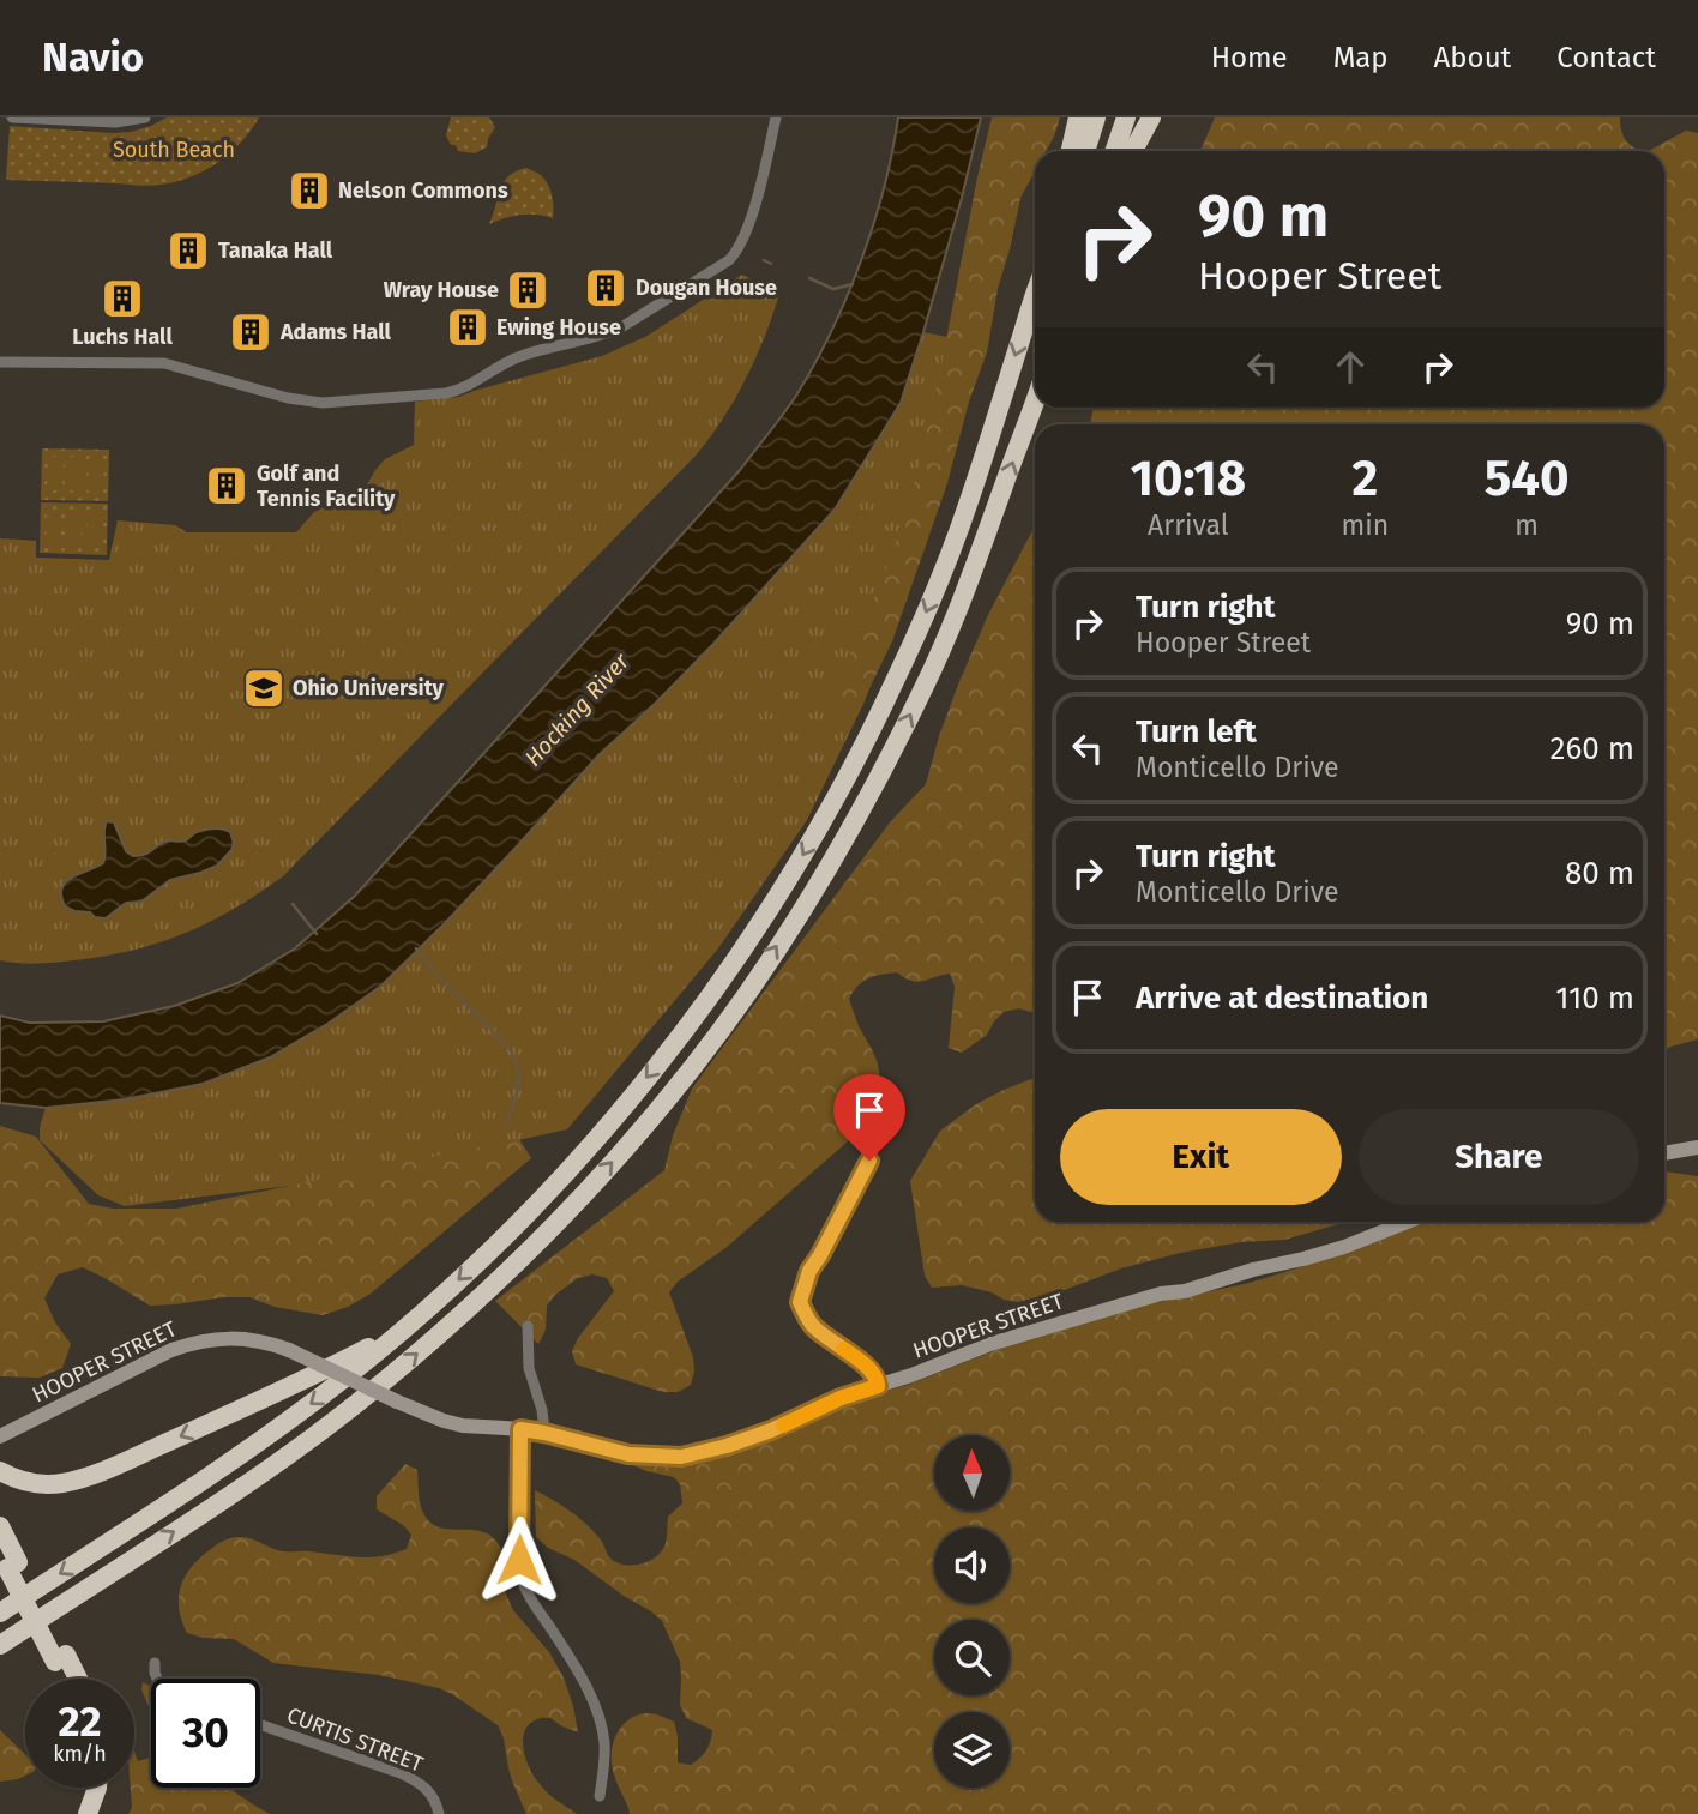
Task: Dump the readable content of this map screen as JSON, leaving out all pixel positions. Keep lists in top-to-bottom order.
{
  "streets": {
    "street": ["HOOPER STREET", "CURTIS STREET"]
  },
  "water": ["Hocking River"],
  "parks": ["South Beach"],
  "places": {
    "building": [
      "Nelson Commons",
      "Tanaka Hall",
      "Dougan House",
      "Wray House",
      "Luchs Hall",
      "Ewing House",
      "Adams Hall",
      "Golf and Tennis Facility"
    ],
    "school or university": ["Ohio University"]
  },
  "north": "top",
  "page": {
    "header": "Navio",
    "nav": [
      "Home",
      "Map",
      "About",
      "Contact"
    ],
    "turn": ["90 m", "Hooper Street"],
    "eta": [
      "10:18",
      "Arrival",
      "2",
      "min",
      "540",
      "m"
    ],
    "list": [
      {
        "name": "Turn right",
        "note": "Hooper Street",
        "value": "90 m"
      },
      {
        "name": "Turn left",
        "note": "Monticello Drive",
        "value": "260 m"
      },
      {
        "name": "Turn right",
        "note": "Monticello Drive",
        "value": "80 m"
      },
      {
        "name": "Arrive at destination",
        "value": "110 m"
      }
    ],
    "buttons": ["Exit", "Share"],
    "speed": "22 km/h",
    "limit": "30"
  }
}
